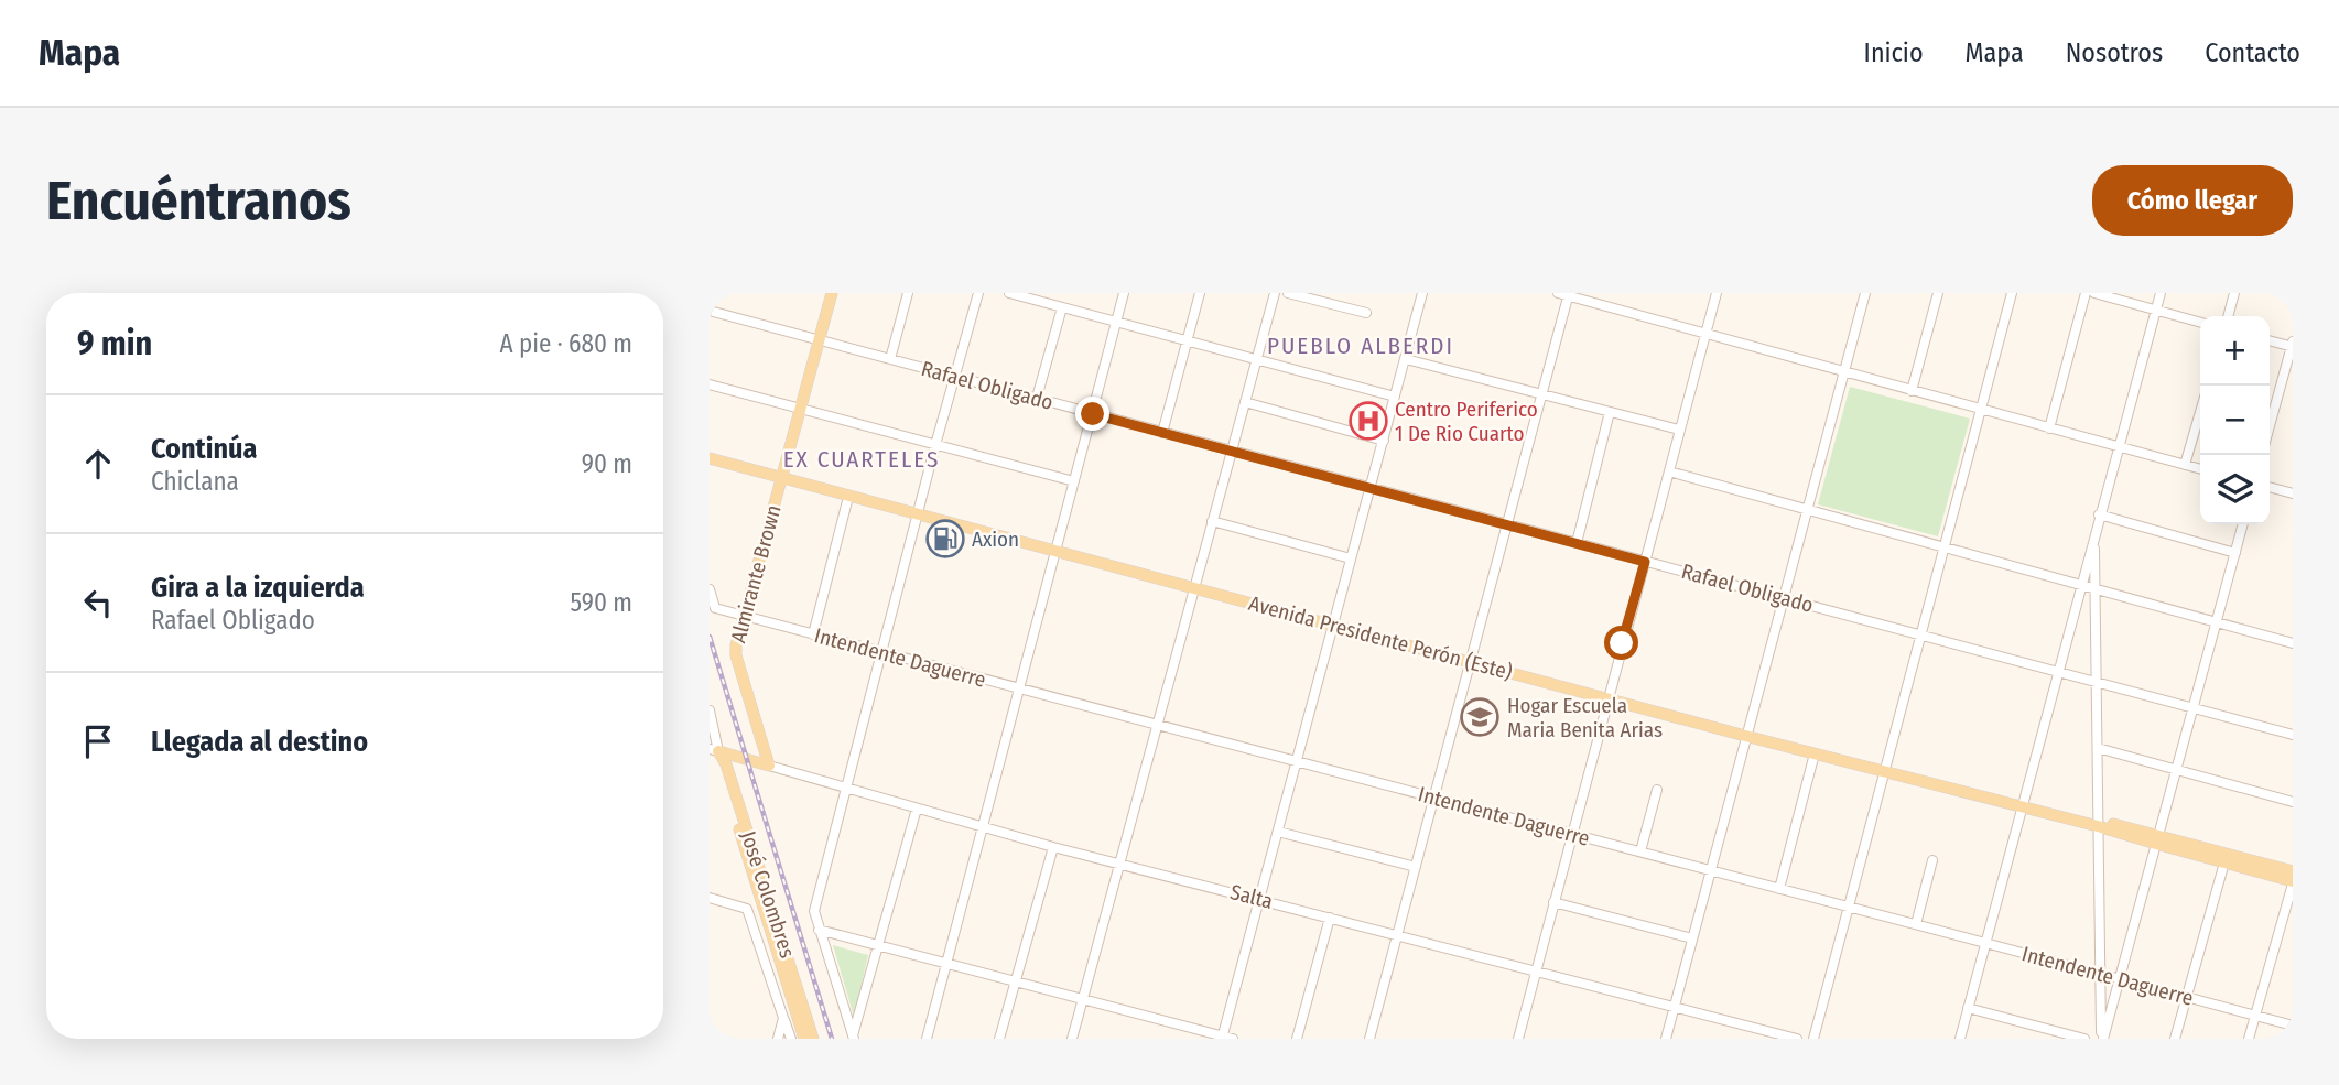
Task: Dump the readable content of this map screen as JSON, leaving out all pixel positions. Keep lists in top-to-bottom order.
{
  "streets": {
    "main road": [
      "Almirante Brown",
      "Avenida Presidente Perón (Este)",
      "José Colombres",
      "Salta"
    ],
    "street": ["Rafael Obligado", "Intendente Daguerre"]
  },
  "crossings": [
    ["Rafael Obligado", "Almirante Brown"],
    ["Almirante Brown", "Avenida Presidente Perón (Este)"],
    ["Almirante Brown", "Intendente Daguerre"],
    ["Almirante Brown", "Salta"],
    ["José Colombres", "Salta"]
  ],
  "districts": ["PUEBLO ALBERDI", "EX CUARTELES"],
  "places": {
    "hospital": ["Centro Periferico 1 De Rio Cuarto"],
    "fuel station": ["Axion"],
    "school or university": ["Hogar Escuela Maria Benita Arias"]
  },
  "page": {
    "header": "Mapa",
    "nav": [
      "Inicio",
      "Mapa",
      "Nosotros",
      "Contacto"
    ],
    "buttons": "Cómo llegar",
    "title": "Encuéntranos",
    "heading": ["9 min", "A pie · 680 m"],
    "map_buttons": ["+", "−"],
    "list": [
      ["Continúa", "Chiclana", "90 m"],
      ["Gira a la izquierda", "Rafael Obligado", "590 m"],
      "Llegada al destino"
    ]
  }
}
